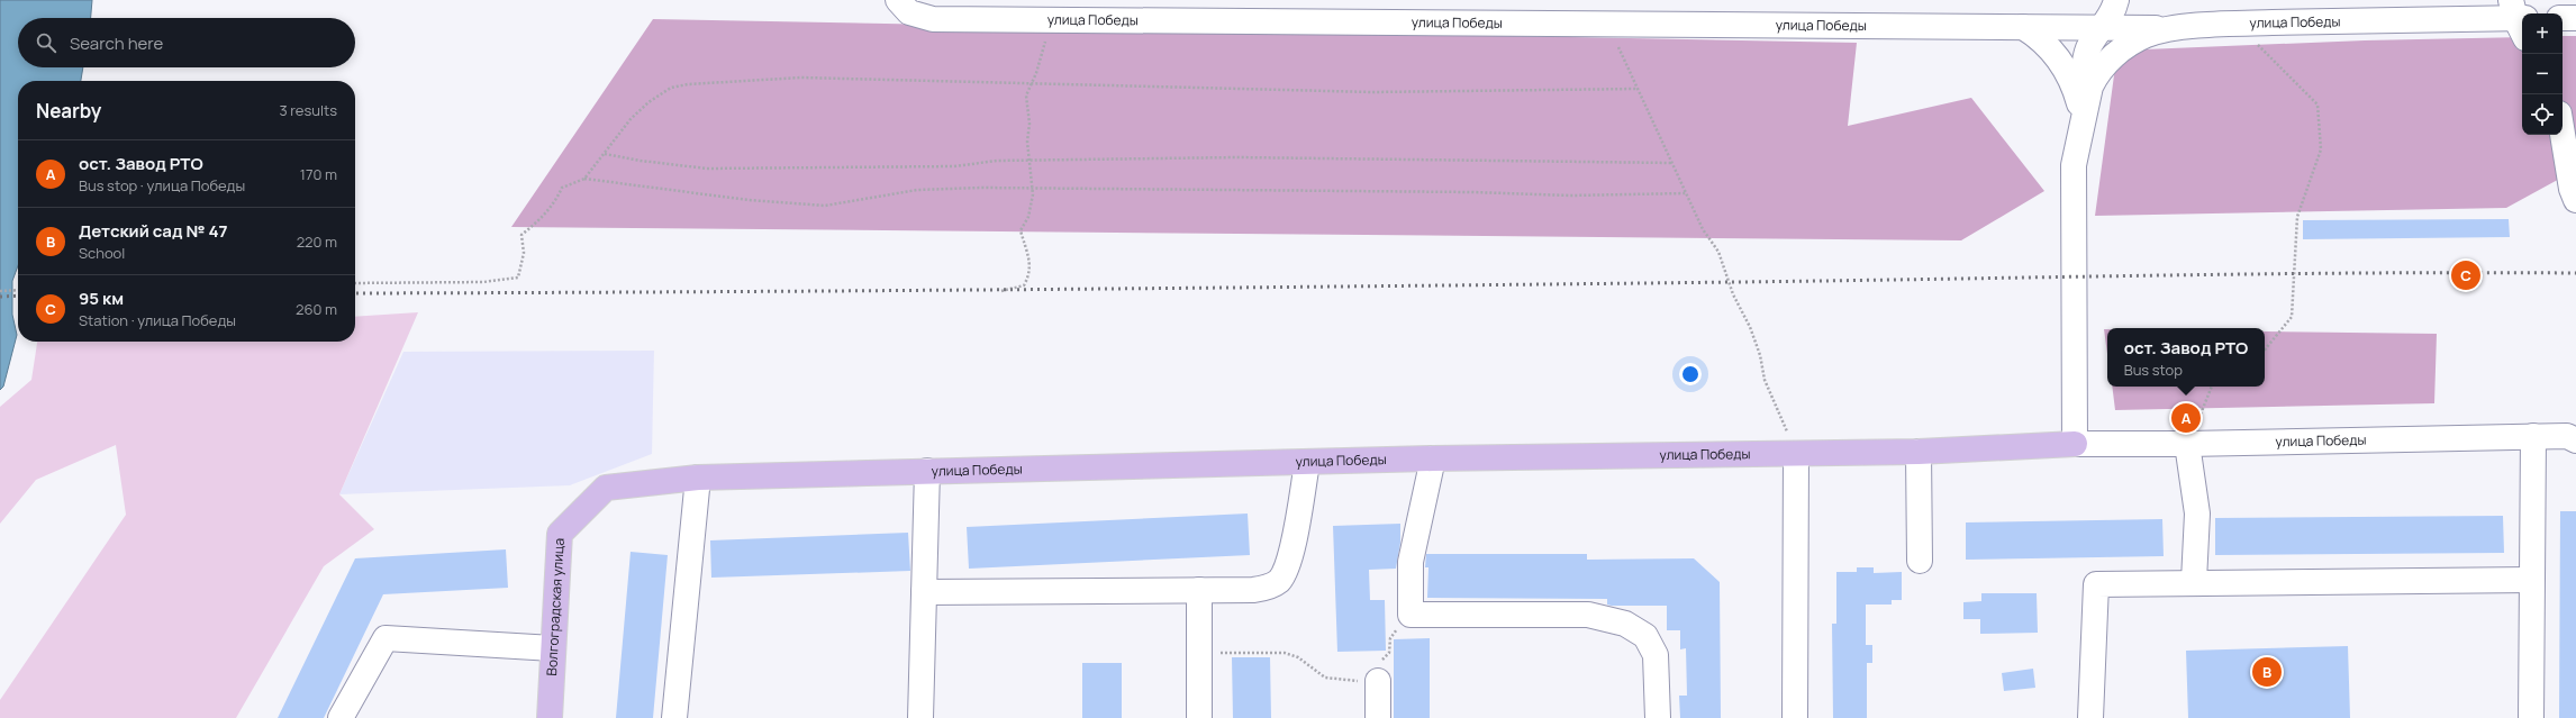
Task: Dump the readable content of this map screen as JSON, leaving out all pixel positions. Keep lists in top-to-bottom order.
{
  "streets": {
    "main road": ["улица Победы", "Волгоградская улица"]
  },
  "crossings": [
    ["улица Победы", "Волгоградская улица"]
  ],
  "page": {
    "map_buttons": ["+", "−"],
    "search": "Search here",
    "heading": ["Nearby", "3 results"],
    "list": [
      {
        "mark": "A",
        "name": "ост. Завод РТО",
        "note": "Bus stop · улица Победы",
        "value": "170 m"
      },
      {
        "mark": "B",
        "name": "Детский сад № 47",
        "note": "School",
        "value": "220 m"
      },
      {
        "mark": "C",
        "name": "95 км",
        "note": "Station · улица Победы",
        "value": "260 m"
      }
    ],
    "pins": ["C", "A", "B"],
    "popup": ["ост. Завод РТО", "Bus stop"]
  }
}
